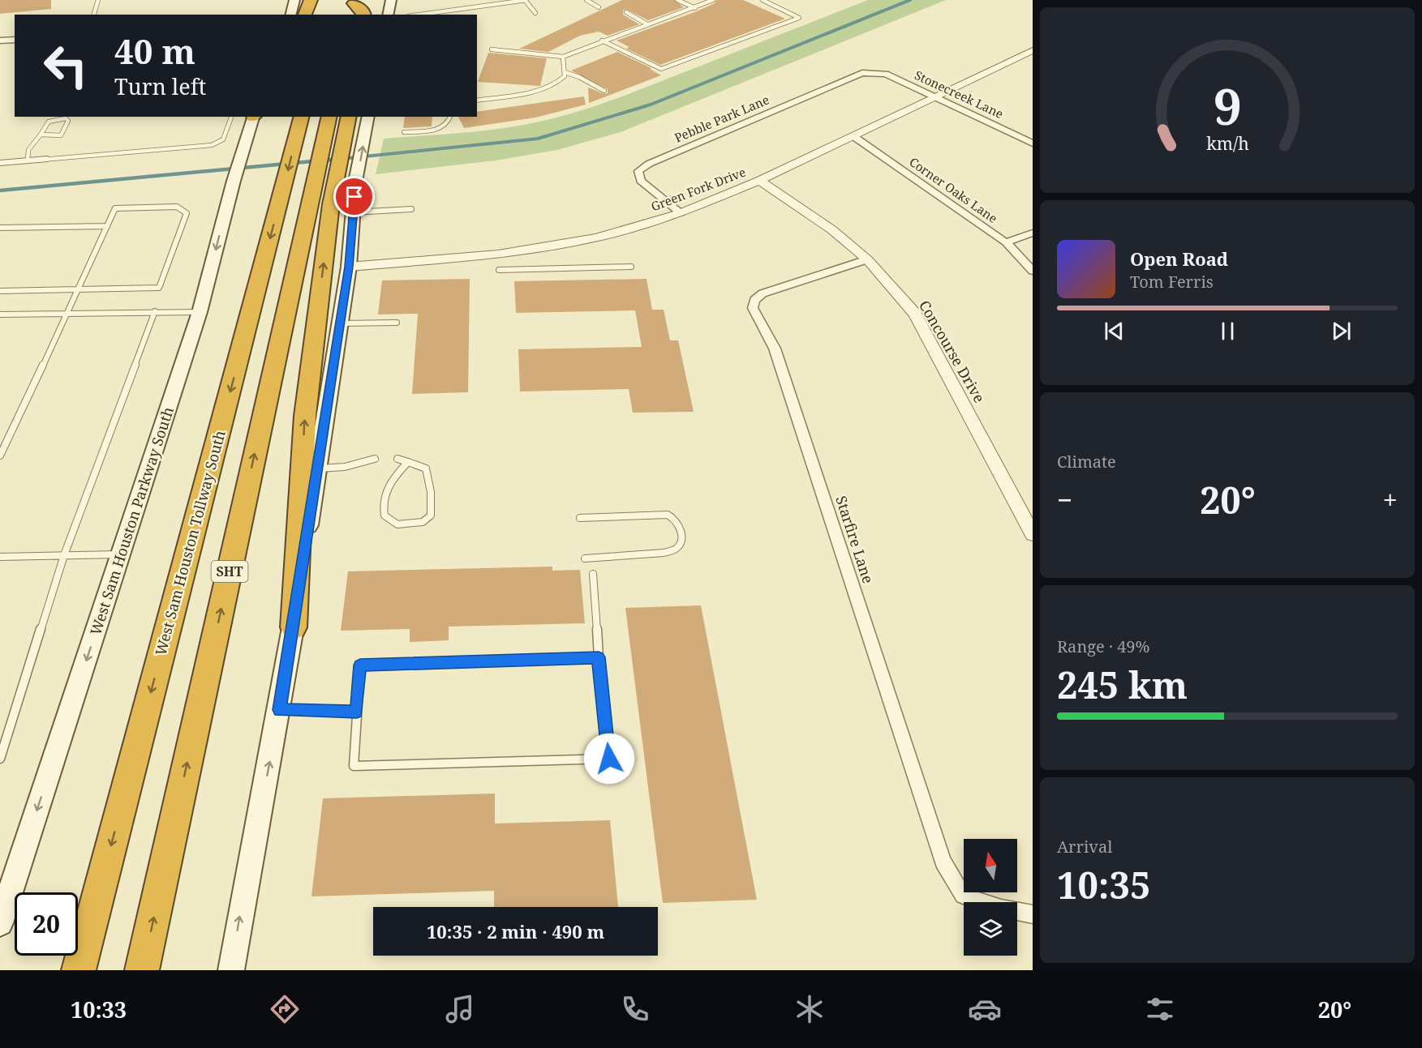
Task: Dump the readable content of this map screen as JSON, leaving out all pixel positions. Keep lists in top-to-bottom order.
{
  "streets": {
    "highway": ["West Sam Houston Tollway South", "SHT"],
    "main road": ["West Sam Houston Parkway South"],
    "street": [
      "Stonecreek Lane",
      "Pebble Park Lane",
      "Green Fork Drive",
      "Corner Oaks Lane",
      "Concourse Drive",
      "Starfire Lane"
    ]
  },
  "crossings": [
    ["Stonecreek Lane", "Pebble Park Lane"],
    ["Stonecreek Lane", "Green Fork Drive"],
    ["Pebble Park Lane", "Green Fork Drive"],
    ["Green Fork Drive", "Corner Oaks Lane"],
    ["Green Fork Drive", "Concourse Drive"],
    ["Concourse Drive", "Starfire Lane"]
  ],
  "north": "top",
  "page": {
    "turn": ["40 m", "Turn left"],
    "song": ["Open Road", "Tom Ferris"],
    "tile": [
      "Climate",
      ["Range · 49%", "245 km"],
      ["Arrival", "10:35"]
    ],
    "heat": ["−", "20°", "+"],
    "limit": "20",
    "trip": "10:35 · 2 min · 490 m",
    "tabs": ["10:33", "20°"],
    "gauge": ["9", "km/h"]
  }
}
